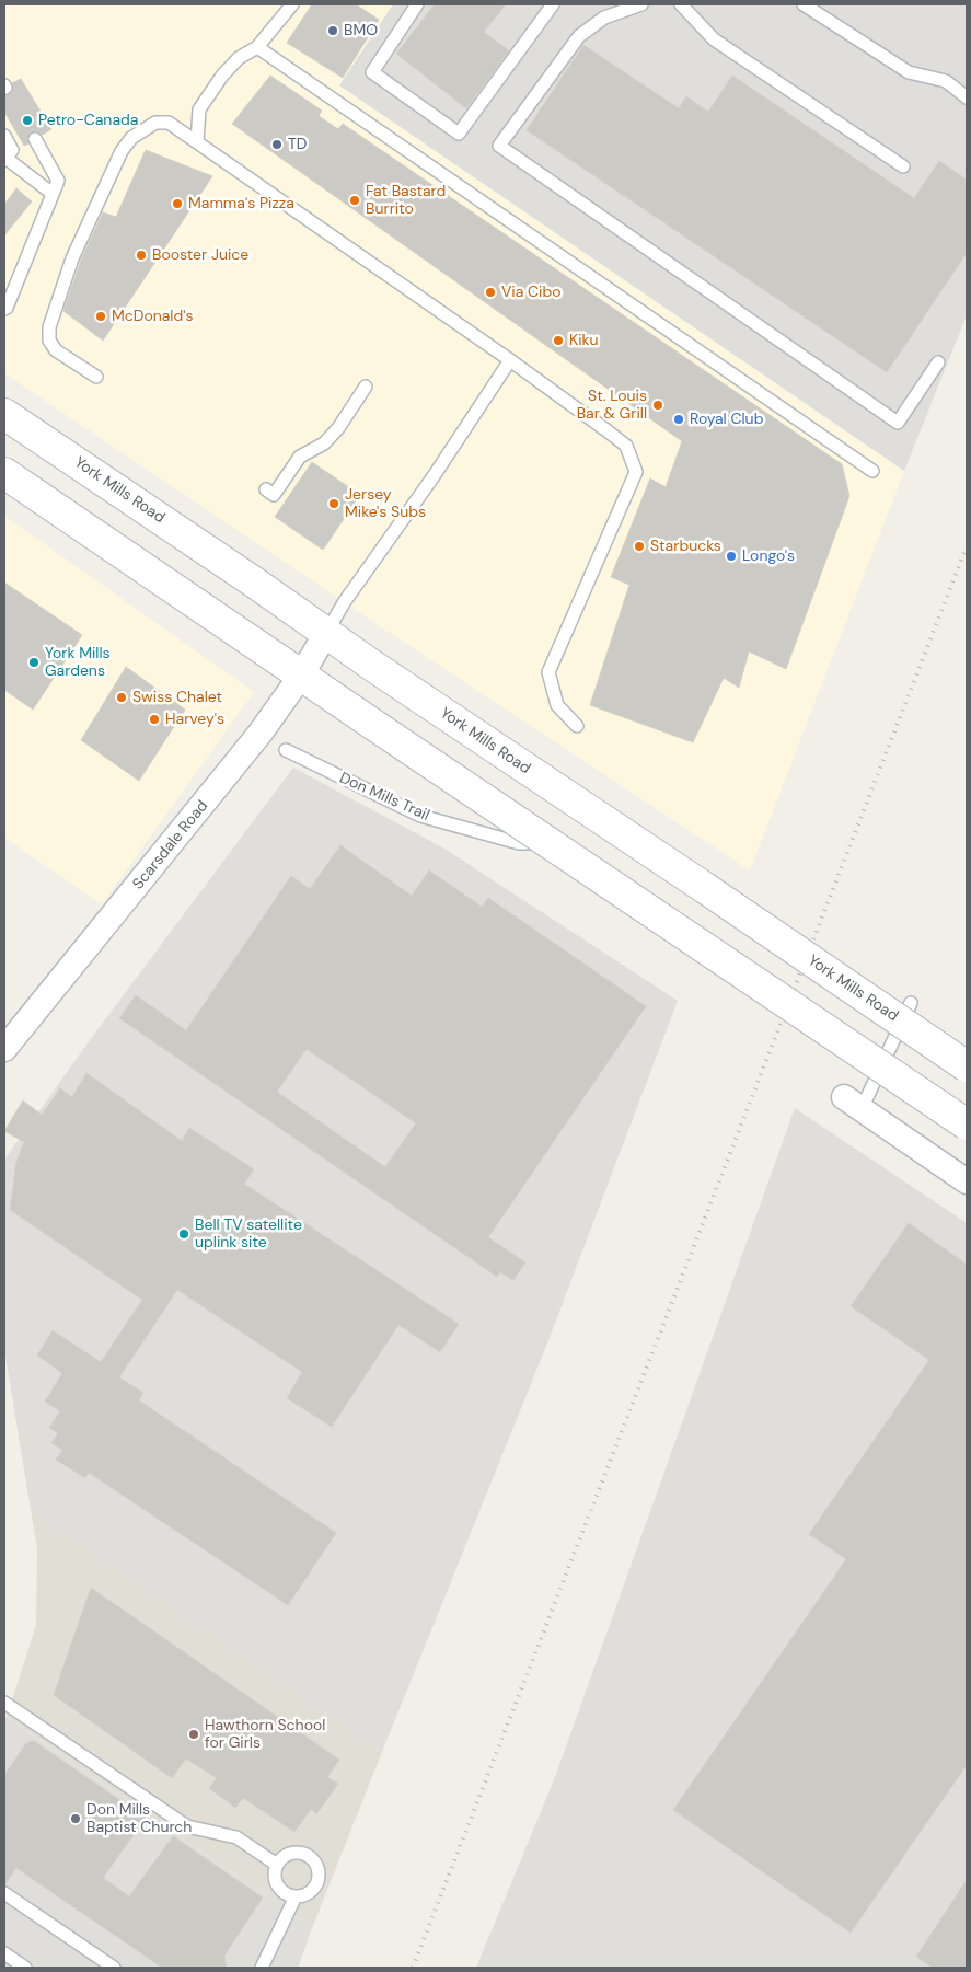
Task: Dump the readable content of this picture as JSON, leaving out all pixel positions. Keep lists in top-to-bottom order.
{
  "streets": {
    "main road": ["York Mills Road"],
    "street": ["Scarsdale Road"],
    "lane": ["Don Mills Trail"]
  },
  "crossings": [
    ["York Mills Road", "Scarsdale Road"]
  ],
  "places": [
    "BMO",
    "Petro-Canada",
    "TD",
    "Fat Bastard Burrito",
    "Mamma's Pizza",
    "Booster Juice",
    "Via Cibo",
    "McDonald's",
    "Kiku",
    "St. Louis Bar & Grill",
    "Royal Club",
    "Jersey Mike's Subs",
    "Starbucks",
    "Longo's",
    "York Mills Gardens",
    "Swiss Chalet",
    "Harvey's",
    "Bell TV satellite uplink site",
    "Hawthorn School for Girls",
    "Don Mills Baptist Church"
  ]
}
